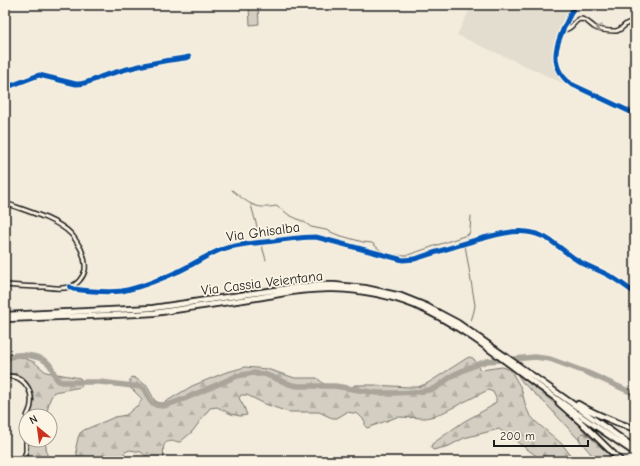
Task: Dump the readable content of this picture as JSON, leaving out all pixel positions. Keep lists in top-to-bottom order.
{
  "streets": {
    "highway": ["Via Cassia Veientana"],
    "street": ["Via Ghisalba"]
  },
  "scale_bar": "200 m",
  "north": "top left"
}
